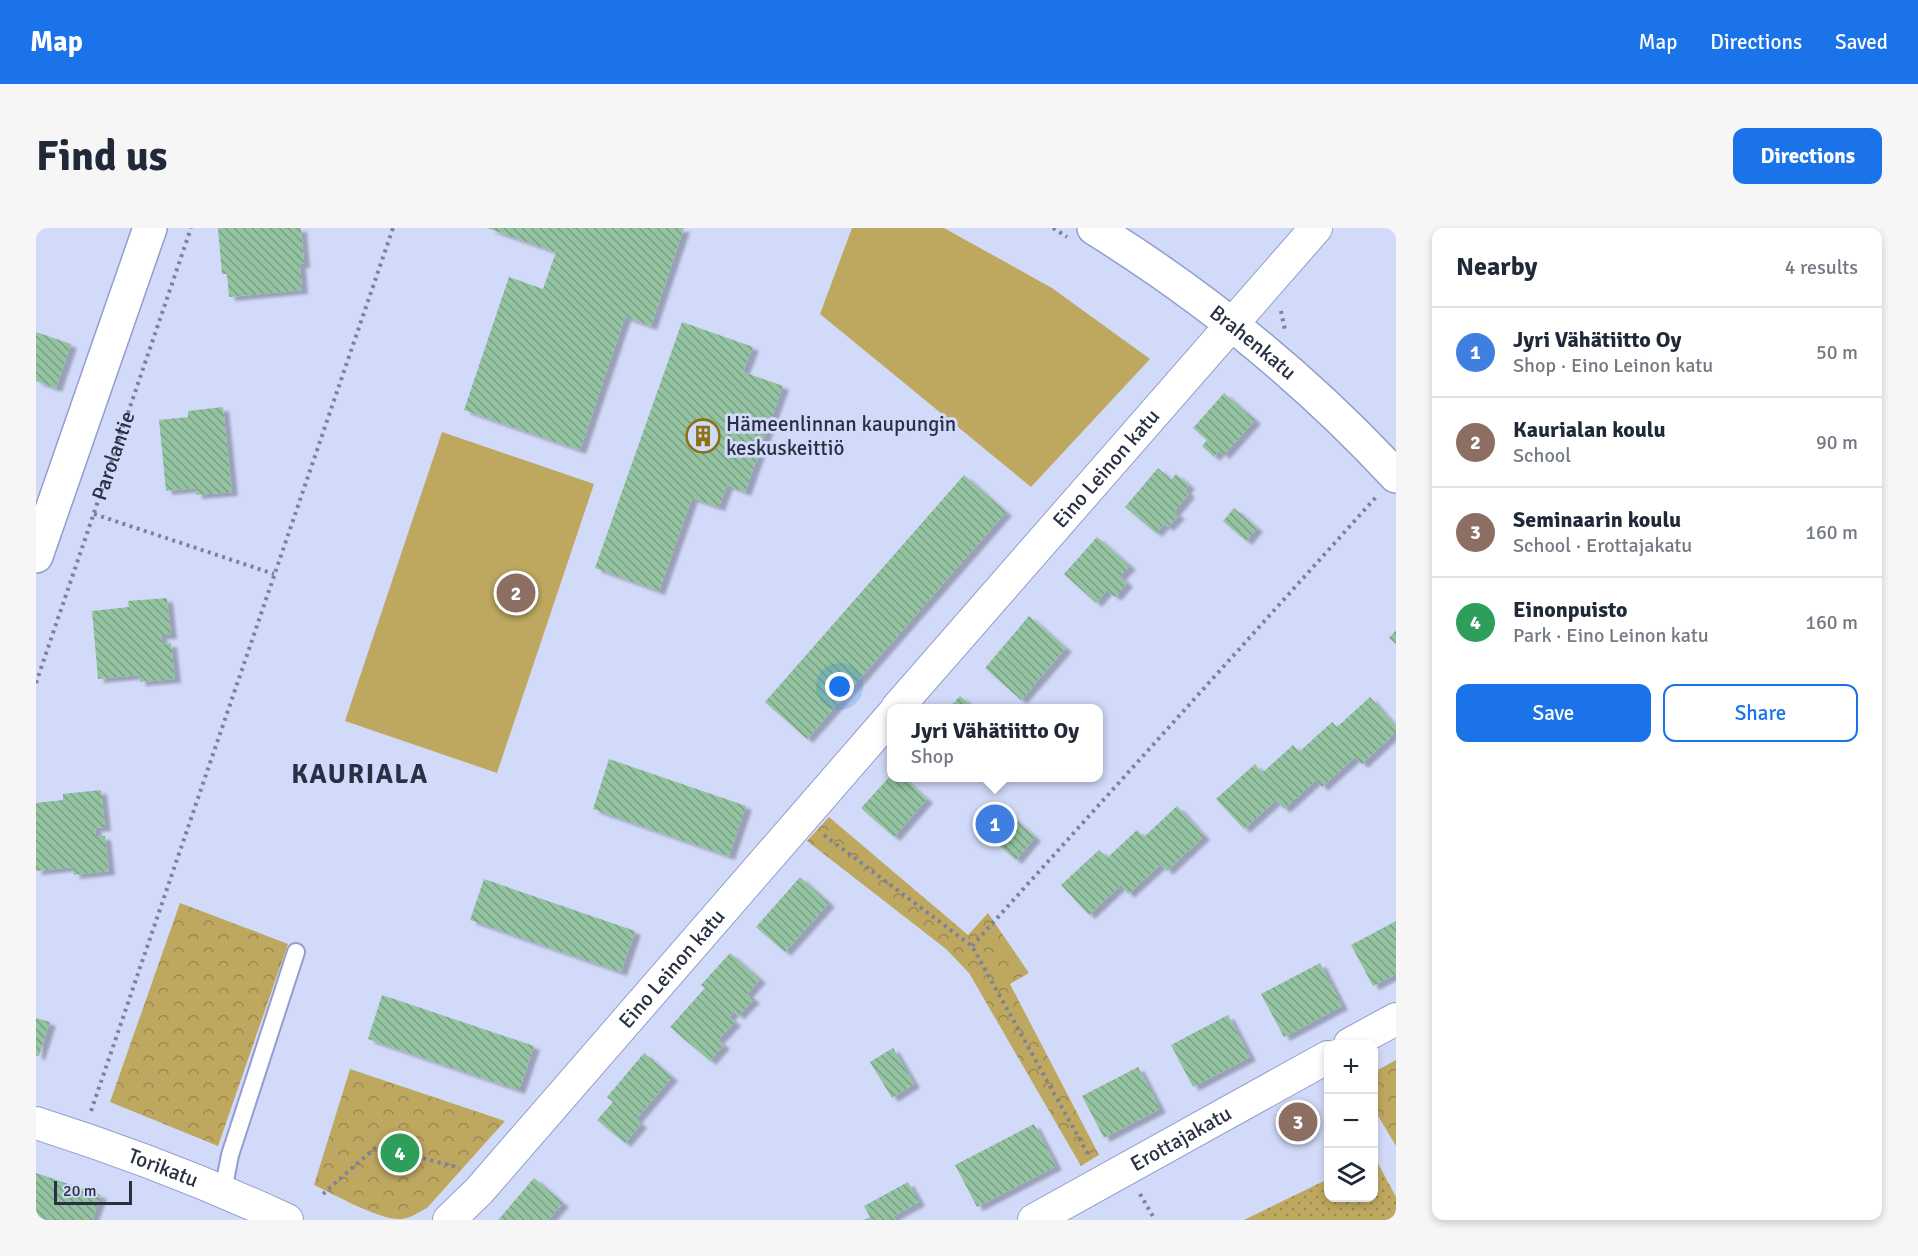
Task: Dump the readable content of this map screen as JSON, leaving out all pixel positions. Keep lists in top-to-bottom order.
{
  "streets": {
    "main road": ["Brahenkatu", "Parolantie"],
    "street": ["Eino Leinon katu", "Erottajakatu", "Torikatu"]
  },
  "crossings": [
    ["Brahenkatu", "Eino Leinon katu"]
  ],
  "districts": ["KAURIALA"],
  "places": {
    "building": ["Hämeenlinnan kaupungin keskuskeittiö"]
  },
  "scale_bar": "20 m",
  "page": {
    "header": "Map",
    "nav": ["Map", "Directions", "Saved"],
    "buttons": [
      "Directions",
      ["Save", "Share"]
    ],
    "title": "Find us",
    "heading": ["Nearby", "4 results"],
    "list": [
      {
        "mark": "1",
        "name": "Jyri Vähätiitto Oy",
        "note": "Shop · Eino Leinon katu",
        "value": "50 m"
      },
      {
        "mark": "2",
        "name": "Kaurialan koulu",
        "note": "School",
        "value": "90 m"
      },
      {
        "mark": "3",
        "name": "Seminaarin koulu",
        "note": "School · Erottajakatu",
        "value": "160 m"
      },
      {
        "mark": "4",
        "name": "Einonpuisto",
        "note": "Park · Eino Leinon katu",
        "value": "160 m"
      }
    ],
    "pins": [
      "2",
      "1",
      "3",
      "4"
    ],
    "popup": ["Jyri Vähätiitto Oy", "Shop"],
    "map_buttons": ["+", "−"],
    "scale": "20 m"
  }
}
